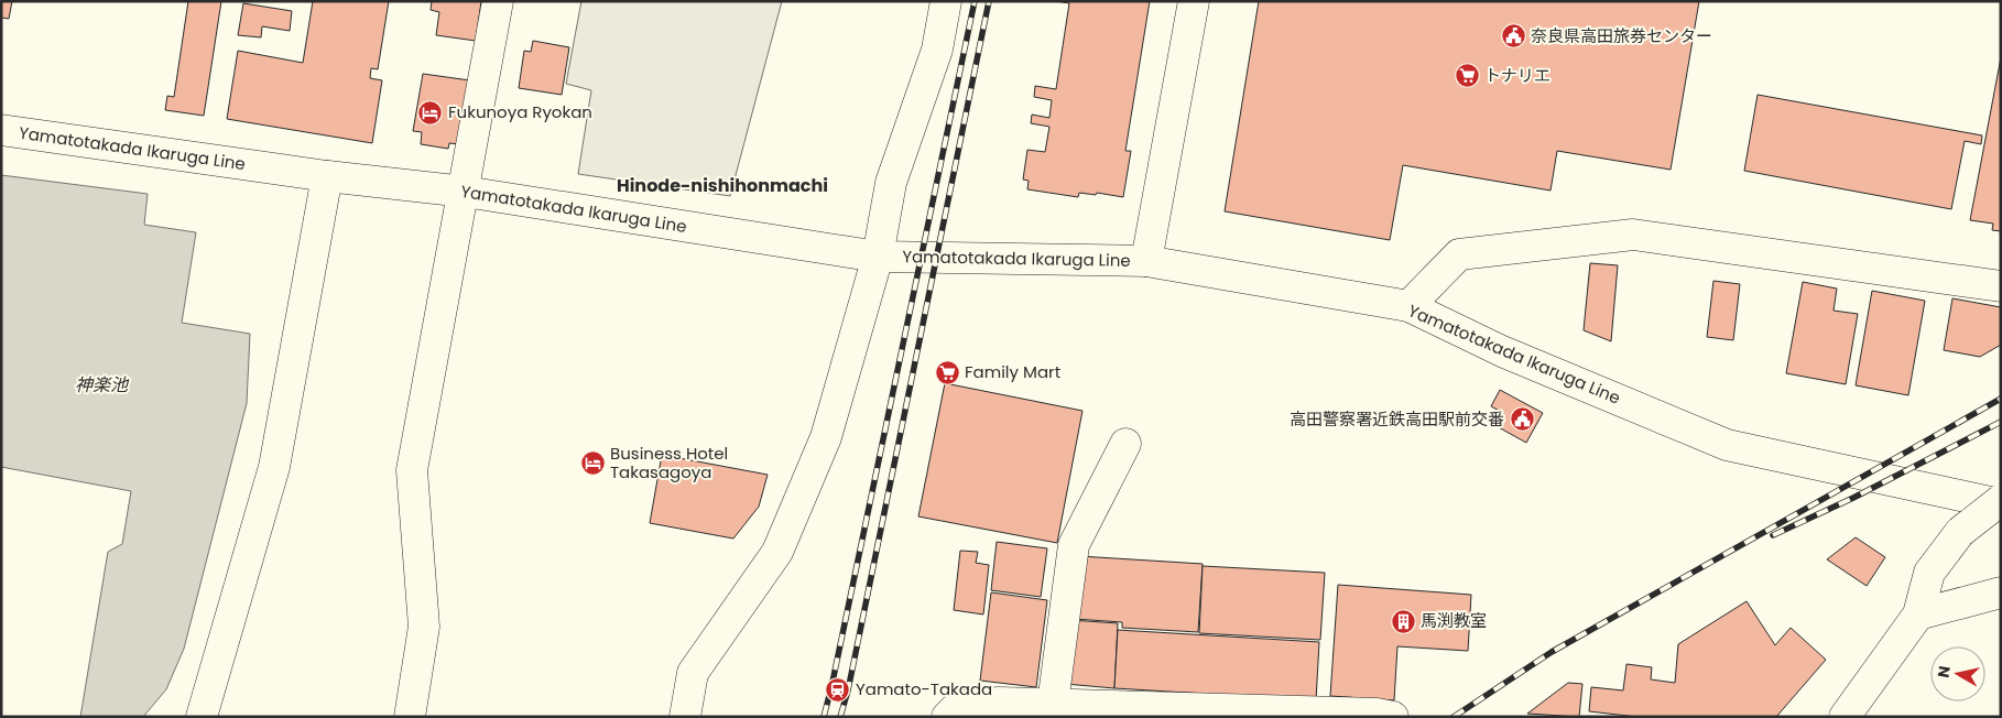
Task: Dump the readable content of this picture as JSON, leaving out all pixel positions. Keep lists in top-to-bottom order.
{
  "streets": {
    "street": ["Yamatotakada Ikaruga Line"]
  },
  "districts": ["Hinode-nishihonmachi"],
  "water": ["神楽池"],
  "places": {
    "public building": ["奈良県高田旅券センター", "高田警察署近鉄高田駅前交番"],
    "supermarket": ["トナリエ", "Family Mart"],
    "hotel": ["Fukunoya Ryokan", "Business Hotel Takasagoya"],
    "building": ["馬渕教室"],
    "station": ["Yamato-Takada"]
  },
  "north": "left"
}
